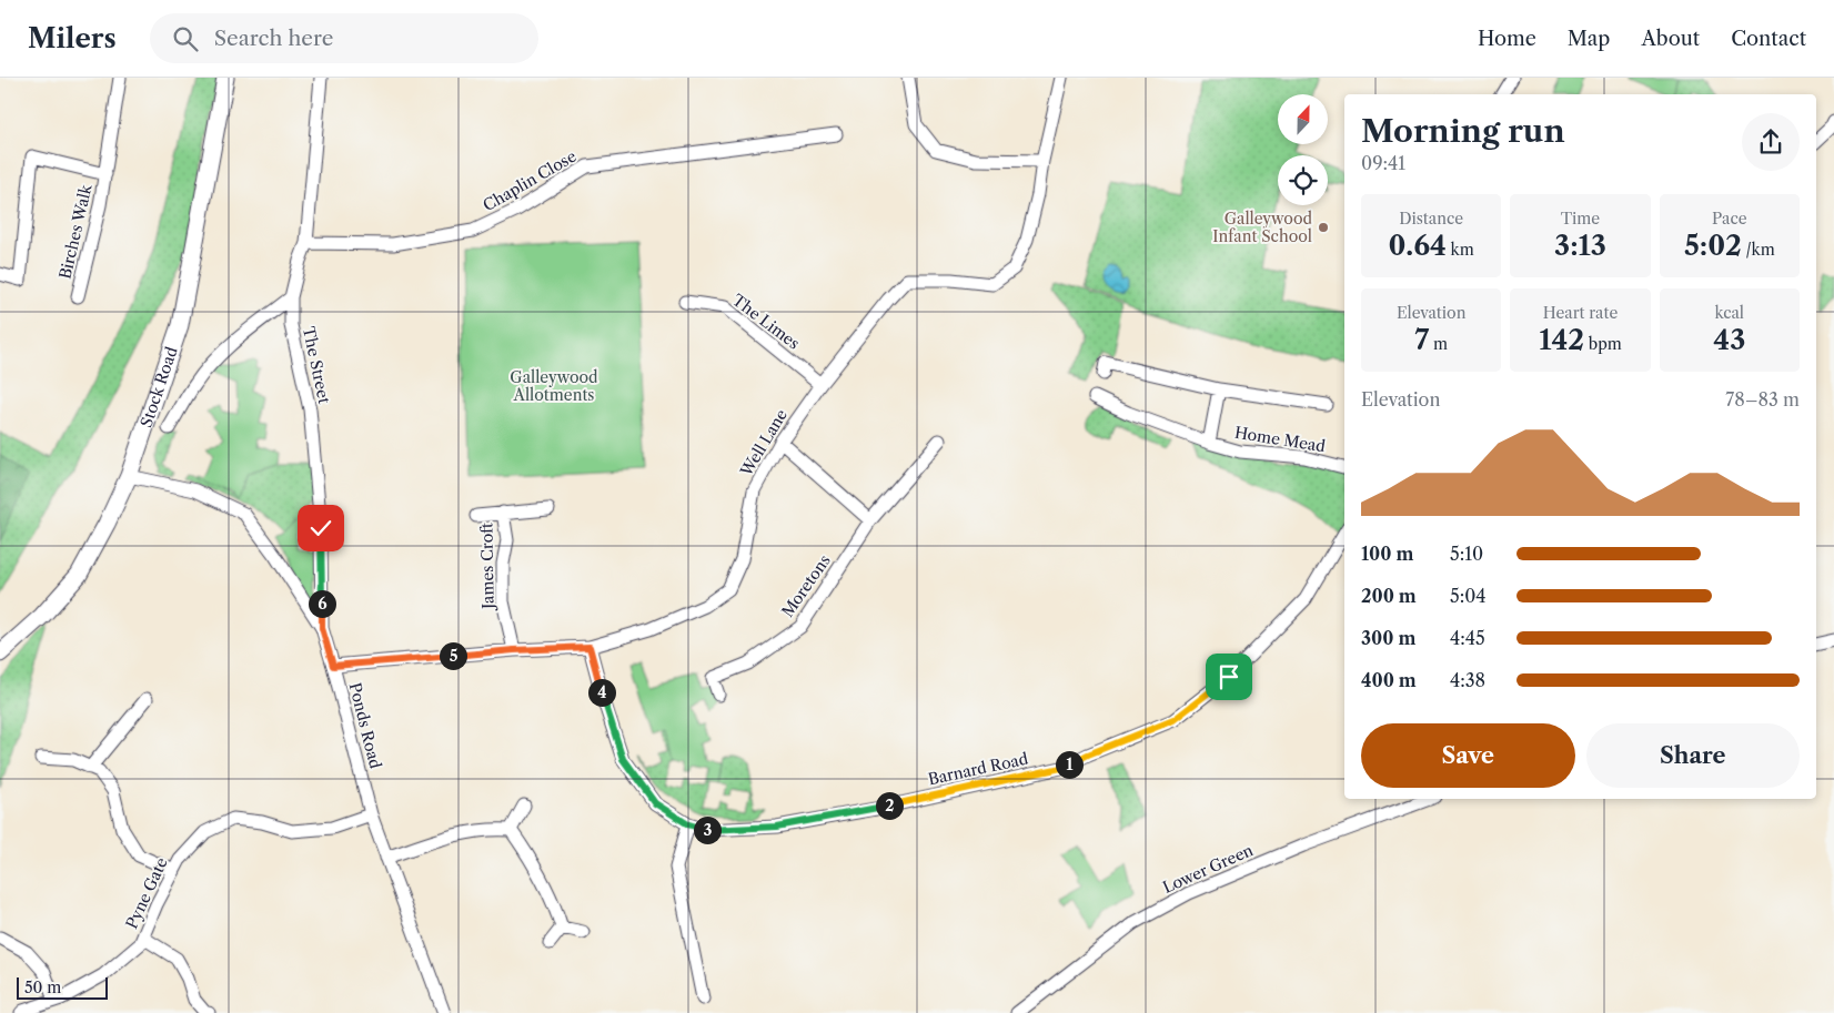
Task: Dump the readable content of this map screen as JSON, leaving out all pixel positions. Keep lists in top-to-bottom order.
{
  "streets": {
    "main road": ["Stock Road"],
    "street": [
      "Chaplin Close",
      "Birches Walk",
      "The Limes",
      "The Street",
      "Home Mead",
      "Well Lane",
      "James Croft",
      "Moretons",
      "Ponds Road",
      "Barnard Road",
      "Lower Green",
      "Pyne Gate"
    ]
  },
  "crossings": [
    ["Chaplin Close", "The Street"],
    ["The Limes", "Well Lane"],
    ["The Street", "Ponds Road"],
    ["Stock Road", "Ponds Road"],
    ["Well Lane", "James Croft"],
    ["Well Lane", "Ponds Road"],
    ["Well Lane", "Barnard Road"],
    ["Ponds Road", "Pyne Gate"]
  ],
  "parks": ["Galleywood Allotments"],
  "places": ["Galleywood Infant School"],
  "scale_bar": "50 m",
  "north": "top",
  "page": {
    "header": "Milers",
    "search": "Search here",
    "nav": [
      "Home",
      "Map",
      "About",
      "Contact"
    ],
    "heading": ["Morning run", "09:41"],
    "stats": [
      ["Distance", "0.64 km"],
      ["Time", "3:13"],
      ["Pace", "5:02 /km"],
      ["Elevation", "7 m"],
      ["Heart rate", "142 bpm"],
      ["kcal", "43"]
    ],
    "chart": ["Elevation", "78–83 m"],
    "list": [
      {
        "name": "100 m",
        "note": "5:10"
      },
      {
        "name": "200 m",
        "note": "5:04"
      },
      {
        "name": "300 m",
        "note": "4:45"
      },
      {
        "name": "400 m",
        "note": "4:38"
      }
    ],
    "pins": [
      "6",
      "5",
      "4",
      "1",
      "2",
      "3"
    ],
    "buttons": ["Save", "Share"],
    "scale": "50 m"
  }
}
